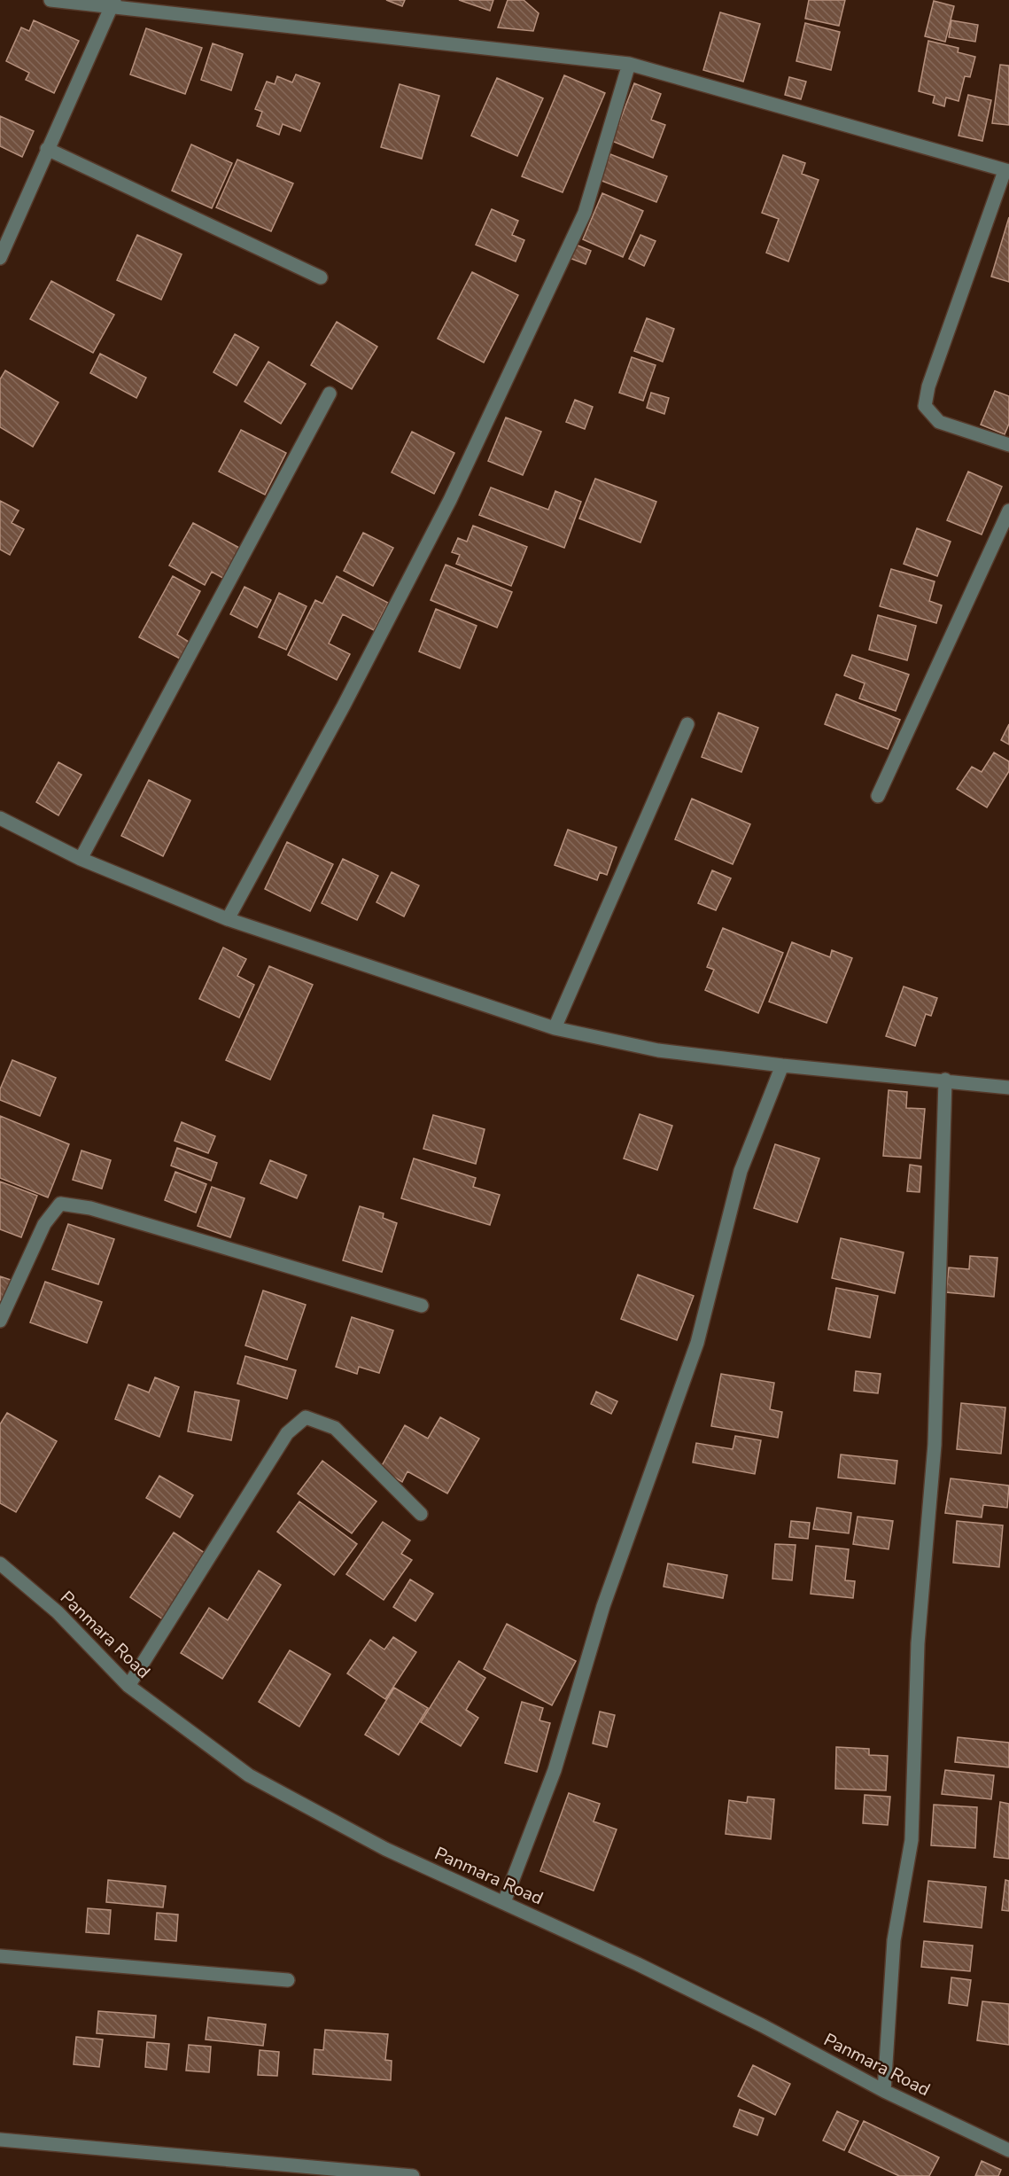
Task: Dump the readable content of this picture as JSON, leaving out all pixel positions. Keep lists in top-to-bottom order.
{
  "streets": {
    "street": ["Panmara Road"]
  }
}
